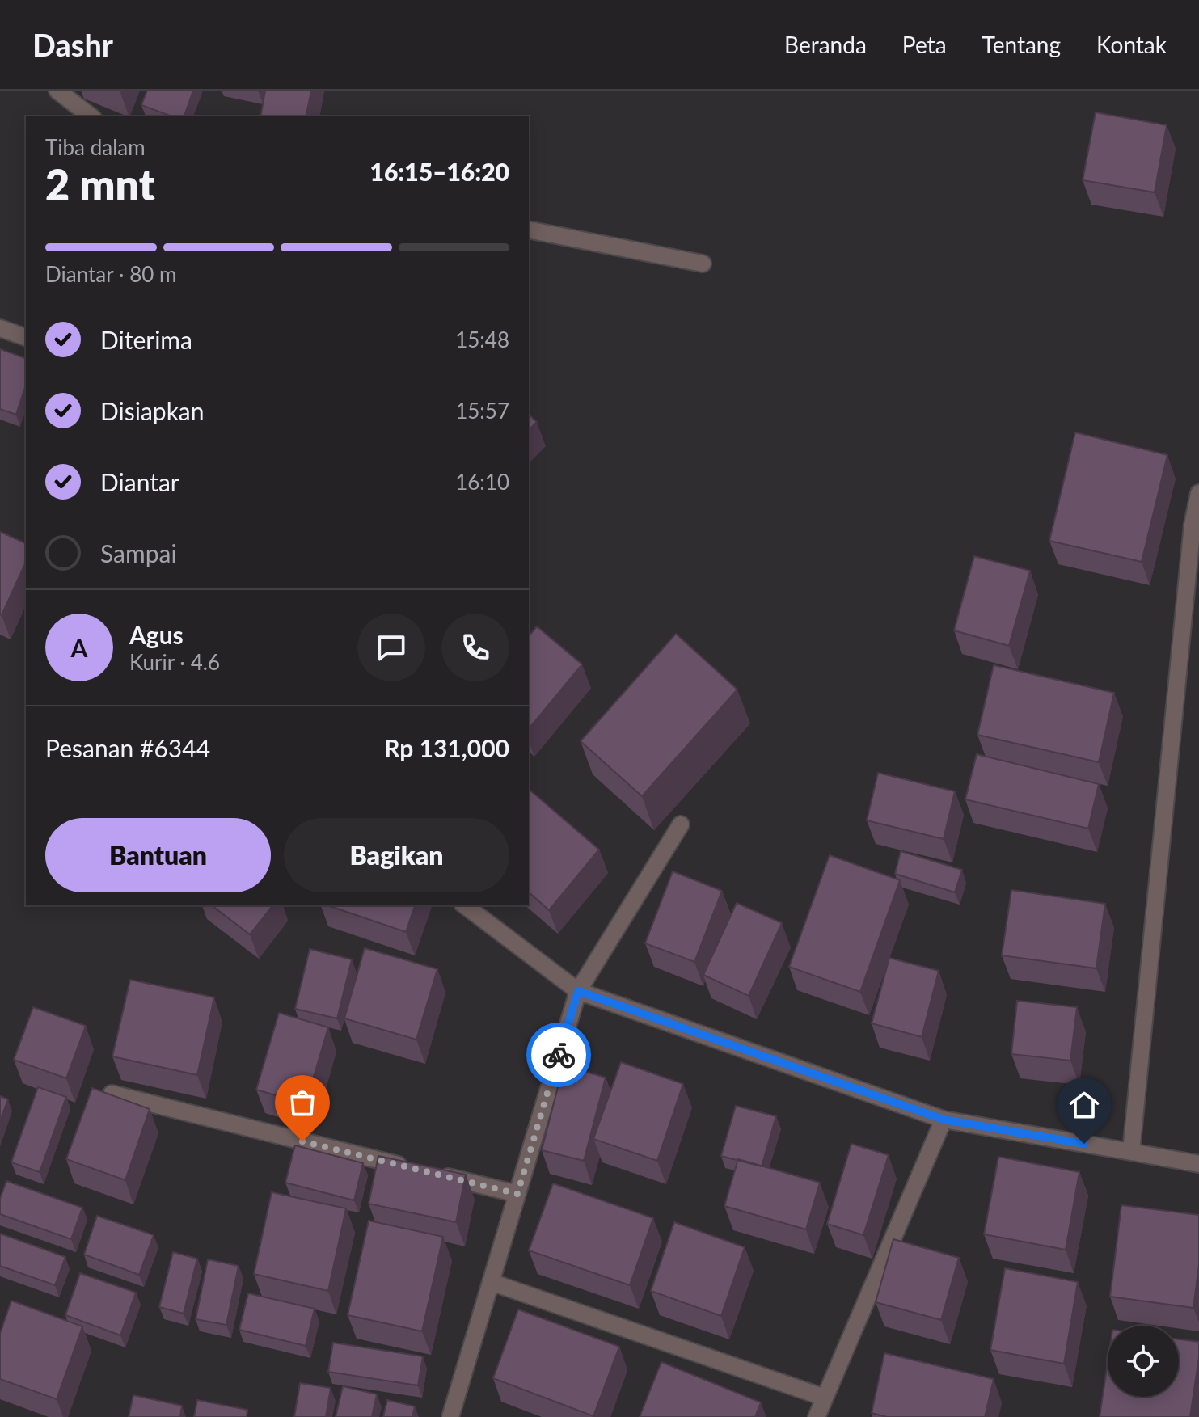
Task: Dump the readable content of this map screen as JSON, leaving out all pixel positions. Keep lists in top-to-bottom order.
{
  "page": {
    "header": "Dashr",
    "nav": [
      "Beranda",
      "Peta",
      "Tentang",
      "Kontak"
    ],
    "heading": ["2 mnt", "Tiba dalam", "16:15–16:20"],
    "panel": [
      "Agus",
      "Kurir · 4.6",
      "Pesanan #6344",
      "Rp 131,000"
    ],
    "bar": "Diantar · 80 m",
    "list": [
      ["Diterima", "15:48"],
      ["Disiapkan", "15:57"],
      ["Diantar", "16:10"],
      "Sampai"
    ],
    "round": "A",
    "buttons": ["Bantuan", "Bagikan"]
  }
}
